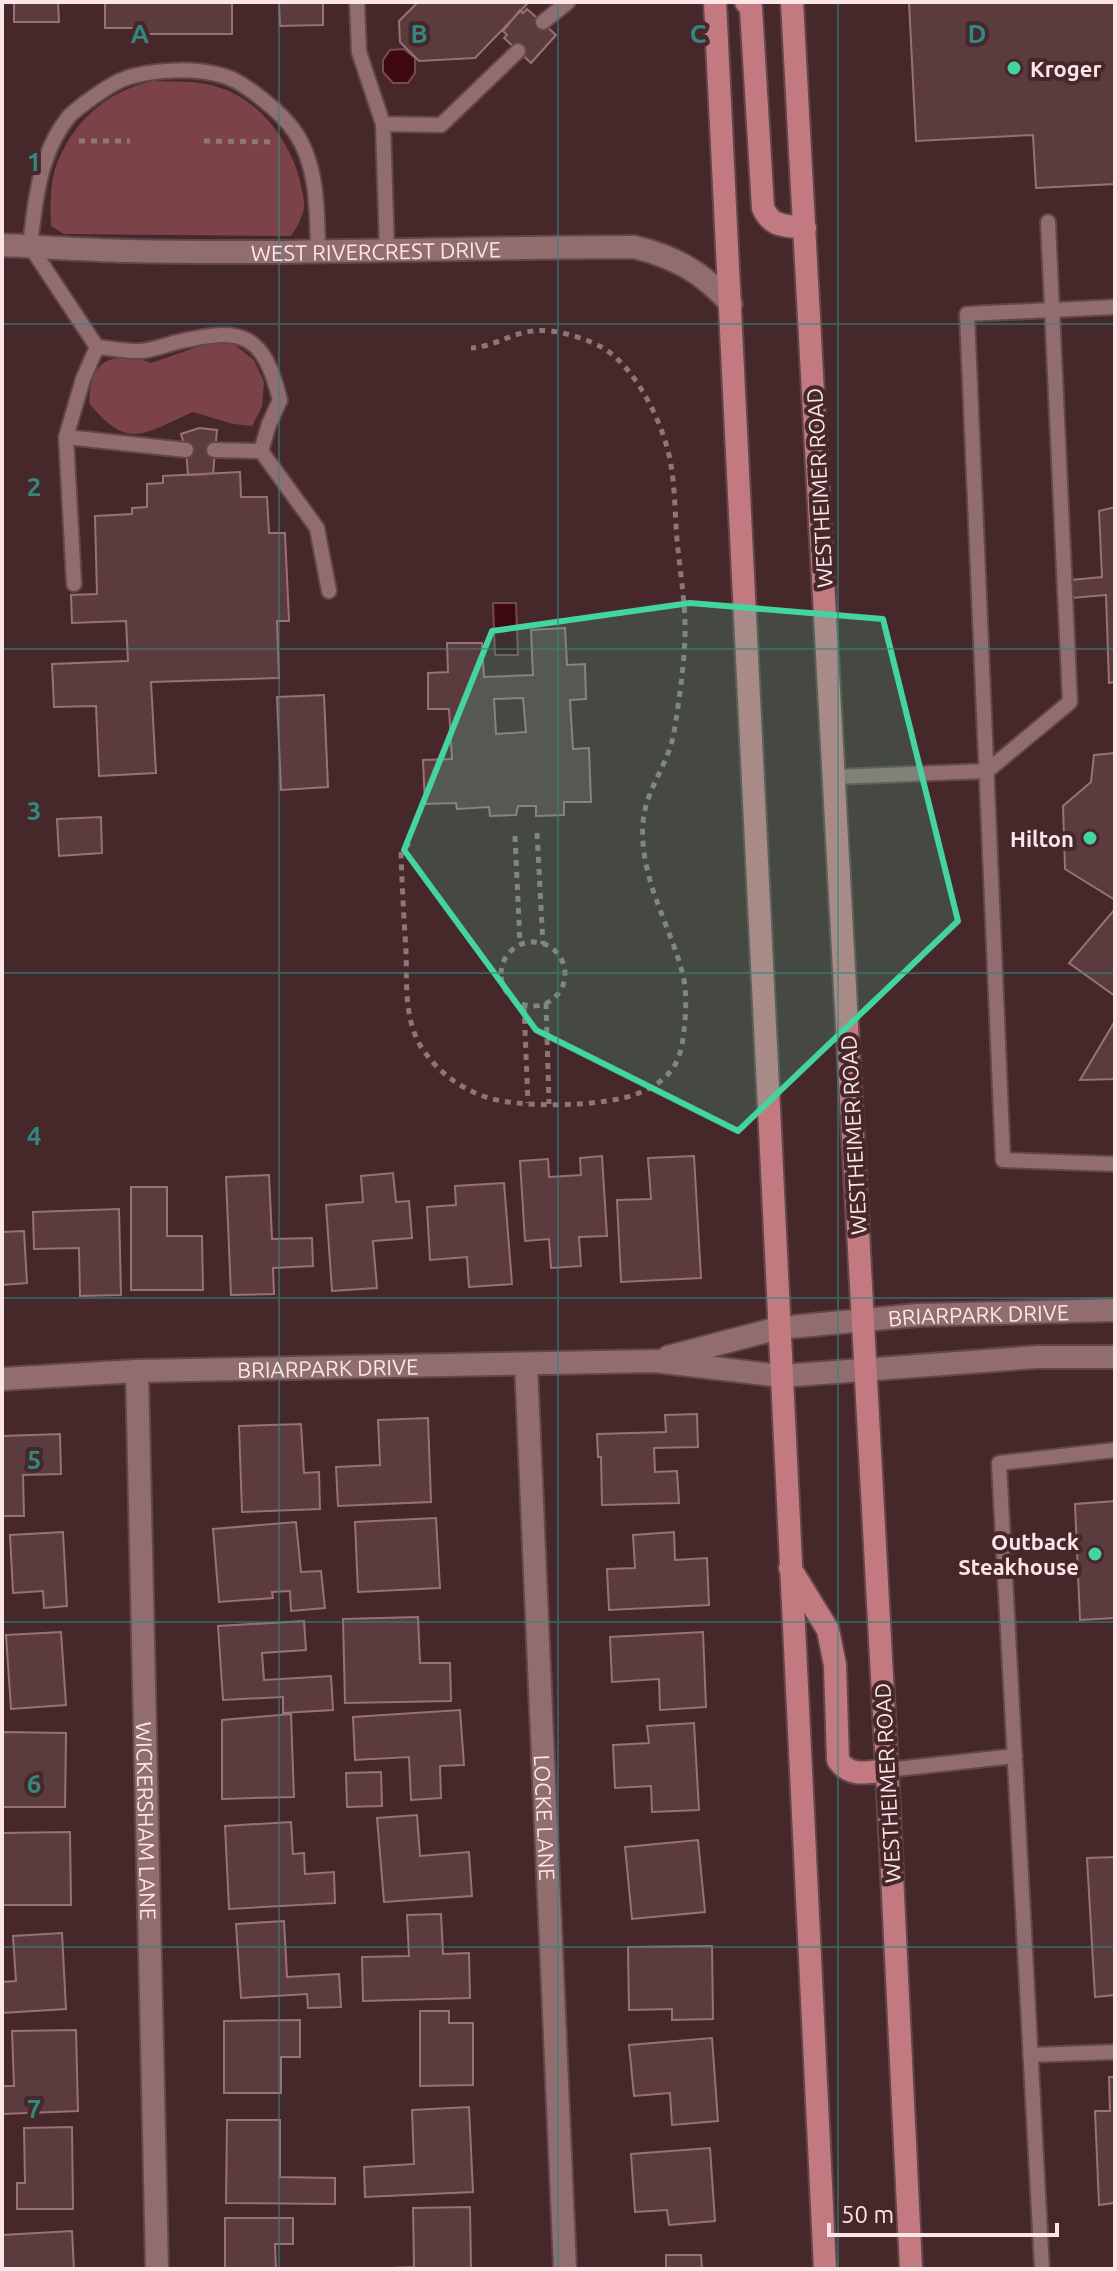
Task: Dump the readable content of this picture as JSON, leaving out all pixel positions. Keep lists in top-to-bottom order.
{
  "streets": {
    "main road": ["WESTHEIMER ROAD"],
    "street": [
      "WEST RIVERCREST DRIVE",
      "BRIARPARK DRIVE",
      "LOCKE LANE",
      "WICKERSHAM LANE"
    ]
  },
  "crossings": [
    ["WESTHEIMER ROAD", "BRIARPARK DRIVE"],
    ["BRIARPARK DRIVE", "LOCKE LANE"],
    ["BRIARPARK DRIVE", "WICKERSHAM LANE"]
  ],
  "places": ["Kroger", "Hilton", "Outback Steakhouse"],
  "scale_bar": "50 m",
  "grid": {
    "columns": [
      "A",
      "B",
      "C",
      "D"
    ],
    "rows": [
      "1",
      "2",
      "3",
      "4",
      "5",
      "6",
      "7"
    ]
  }
}
